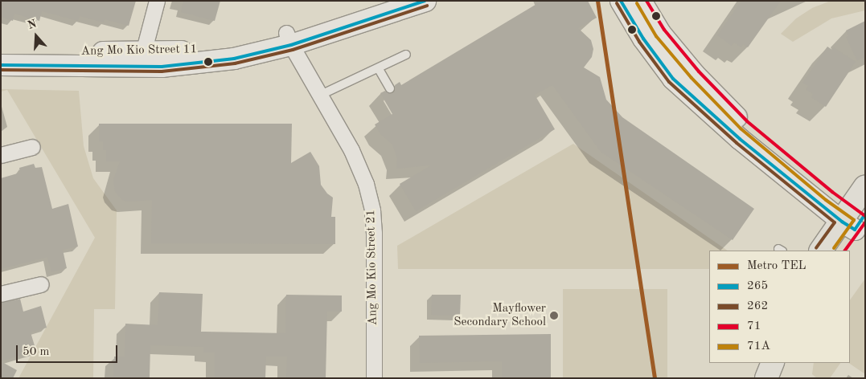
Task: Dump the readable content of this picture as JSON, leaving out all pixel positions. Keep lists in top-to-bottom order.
{
  "streets": {
    "street": ["Ang Mo Kio Street 11", "Ang Mo Kio Street 21"]
  },
  "crossings": [
    ["Ang Mo Kio Street 11", "Ang Mo Kio Street 21"]
  ],
  "places": ["Mayflower Secondary School"],
  "lines": [
    "metro line TEL",
    "transit line 265",
    "transit line 71",
    "transit line 262",
    "transit line 71A"
  ],
  "legend": [
    "Metro TEL",
    "265",
    "262",
    "71",
    "71A"
  ],
  "scale_bar": "50 m",
  "north": "top"
}
